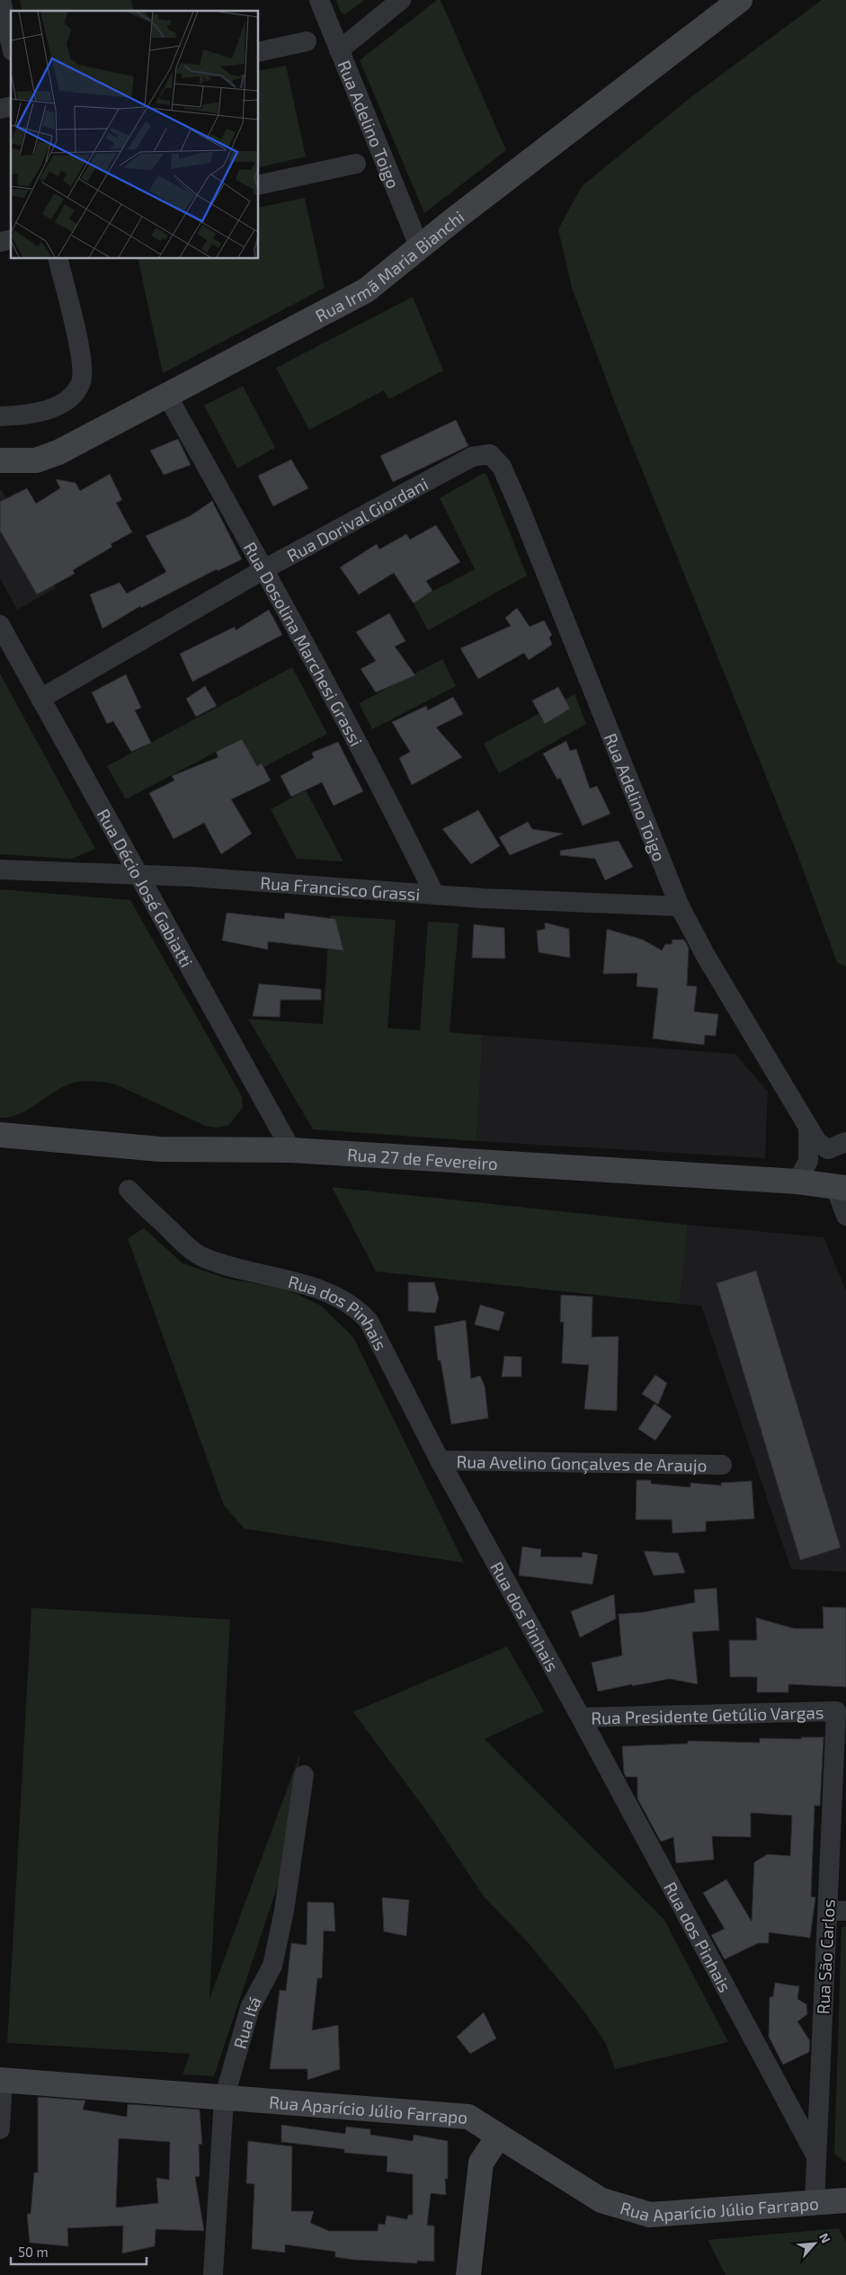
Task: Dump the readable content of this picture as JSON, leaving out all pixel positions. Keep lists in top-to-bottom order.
{
  "streets": {
    "street": [
      "Rua Adelino Toigo",
      "Rua Irmã Maria Bianchi",
      "Rua Dorival Giordani",
      "Rua Dosolina Marchesi Grassi",
      "Rua Décio José Gabiatti",
      "Rua Francisco Grassi",
      "Rua 27 de Fevereiro",
      "Rua dos Pinhais",
      "Rua Avelino Gonçalves de Araujo",
      "Rua Presidente Getúlio Vargas",
      "Rua São Carlos",
      "Rua Itá",
      "Rua Aparício Júlio Farrapo"
    ]
  },
  "crossings": [
    ["Rua Adelino Toigo", "Rua Irmã Maria Bianchi"],
    ["Rua Adelino Toigo", "Rua Dorival Giordani"],
    ["Rua Adelino Toigo", "Rua Francisco Grassi"],
    ["Rua Irmã Maria Bianchi", "Rua Dosolina Marchesi Grassi"],
    ["Rua Dorival Giordani", "Rua Dosolina Marchesi Grassi"],
    ["Rua Dorival Giordani", "Rua Décio José Gabiatti"],
    ["Rua Dosolina Marchesi Grassi", "Rua Francisco Grassi"],
    ["Rua Décio José Gabiatti", "Rua Francisco Grassi"],
    ["Rua Décio José Gabiatti", "Rua 27 de Fevereiro"],
    ["Rua dos Pinhais", "Rua Avelino Gonçalves de Araujo"],
    ["Rua dos Pinhais", "Rua Presidente Getúlio Vargas"],
    ["Rua dos Pinhais", "Rua São Carlos"],
    ["Rua Presidente Getúlio Vargas", "Rua São Carlos"],
    ["Rua São Carlos", "Rua Aparício Júlio Farrapo"],
    ["Rua Itá", "Rua Aparício Júlio Farrapo"]
  ],
  "scale_bar": "50 m",
  "north": "top right"
}
